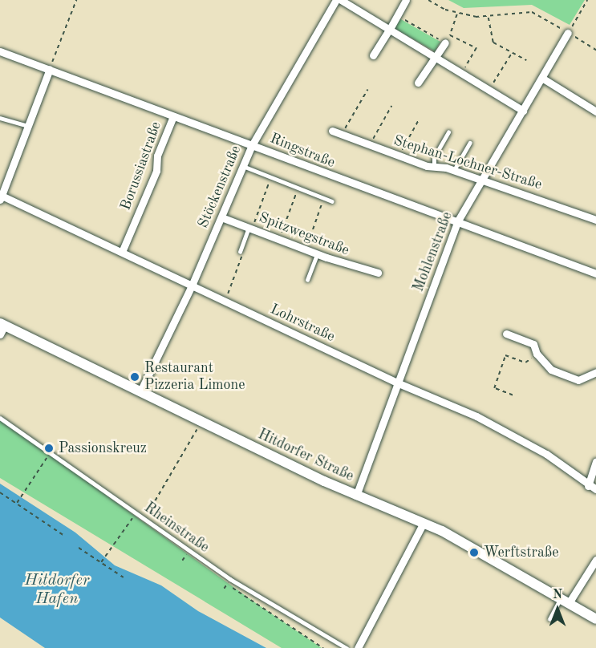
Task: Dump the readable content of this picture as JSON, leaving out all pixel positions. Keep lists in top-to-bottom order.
{
  "streets": {
    "street": [
      "Ringstraße",
      "Stephan-Lochner-Straße",
      "Borussiastraße",
      "Stöckenstraße",
      "Spitzwegstraße",
      "Mohlenstraße",
      "Lohrstraße",
      "Hitdorfer Straße"
    ],
    "lane": ["Rheinstraße"]
  },
  "crossings": [
    ["Ringstraße", "Borussiastraße"],
    ["Ringstraße", "Stöckenstraße"],
    ["Ringstraße", "Mohlenstraße"],
    ["Stephan-Lochner-Straße", "Mohlenstraße"],
    ["Borussiastraße", "Lohrstraße"],
    ["Stöckenstraße", "Spitzwegstraße"],
    ["Stöckenstraße", "Lohrstraße"],
    ["Stöckenstraße", "Hitdorfer Straße"],
    ["Mohlenstraße", "Lohrstraße"],
    ["Mohlenstraße", "Hitdorfer Straße"]
  ],
  "water": ["Hitdorfer Hafen"],
  "places": ["Restaurant Pizzeria Limone", "Passionskreuz", "Werftstraße"],
  "north": "top"
}
